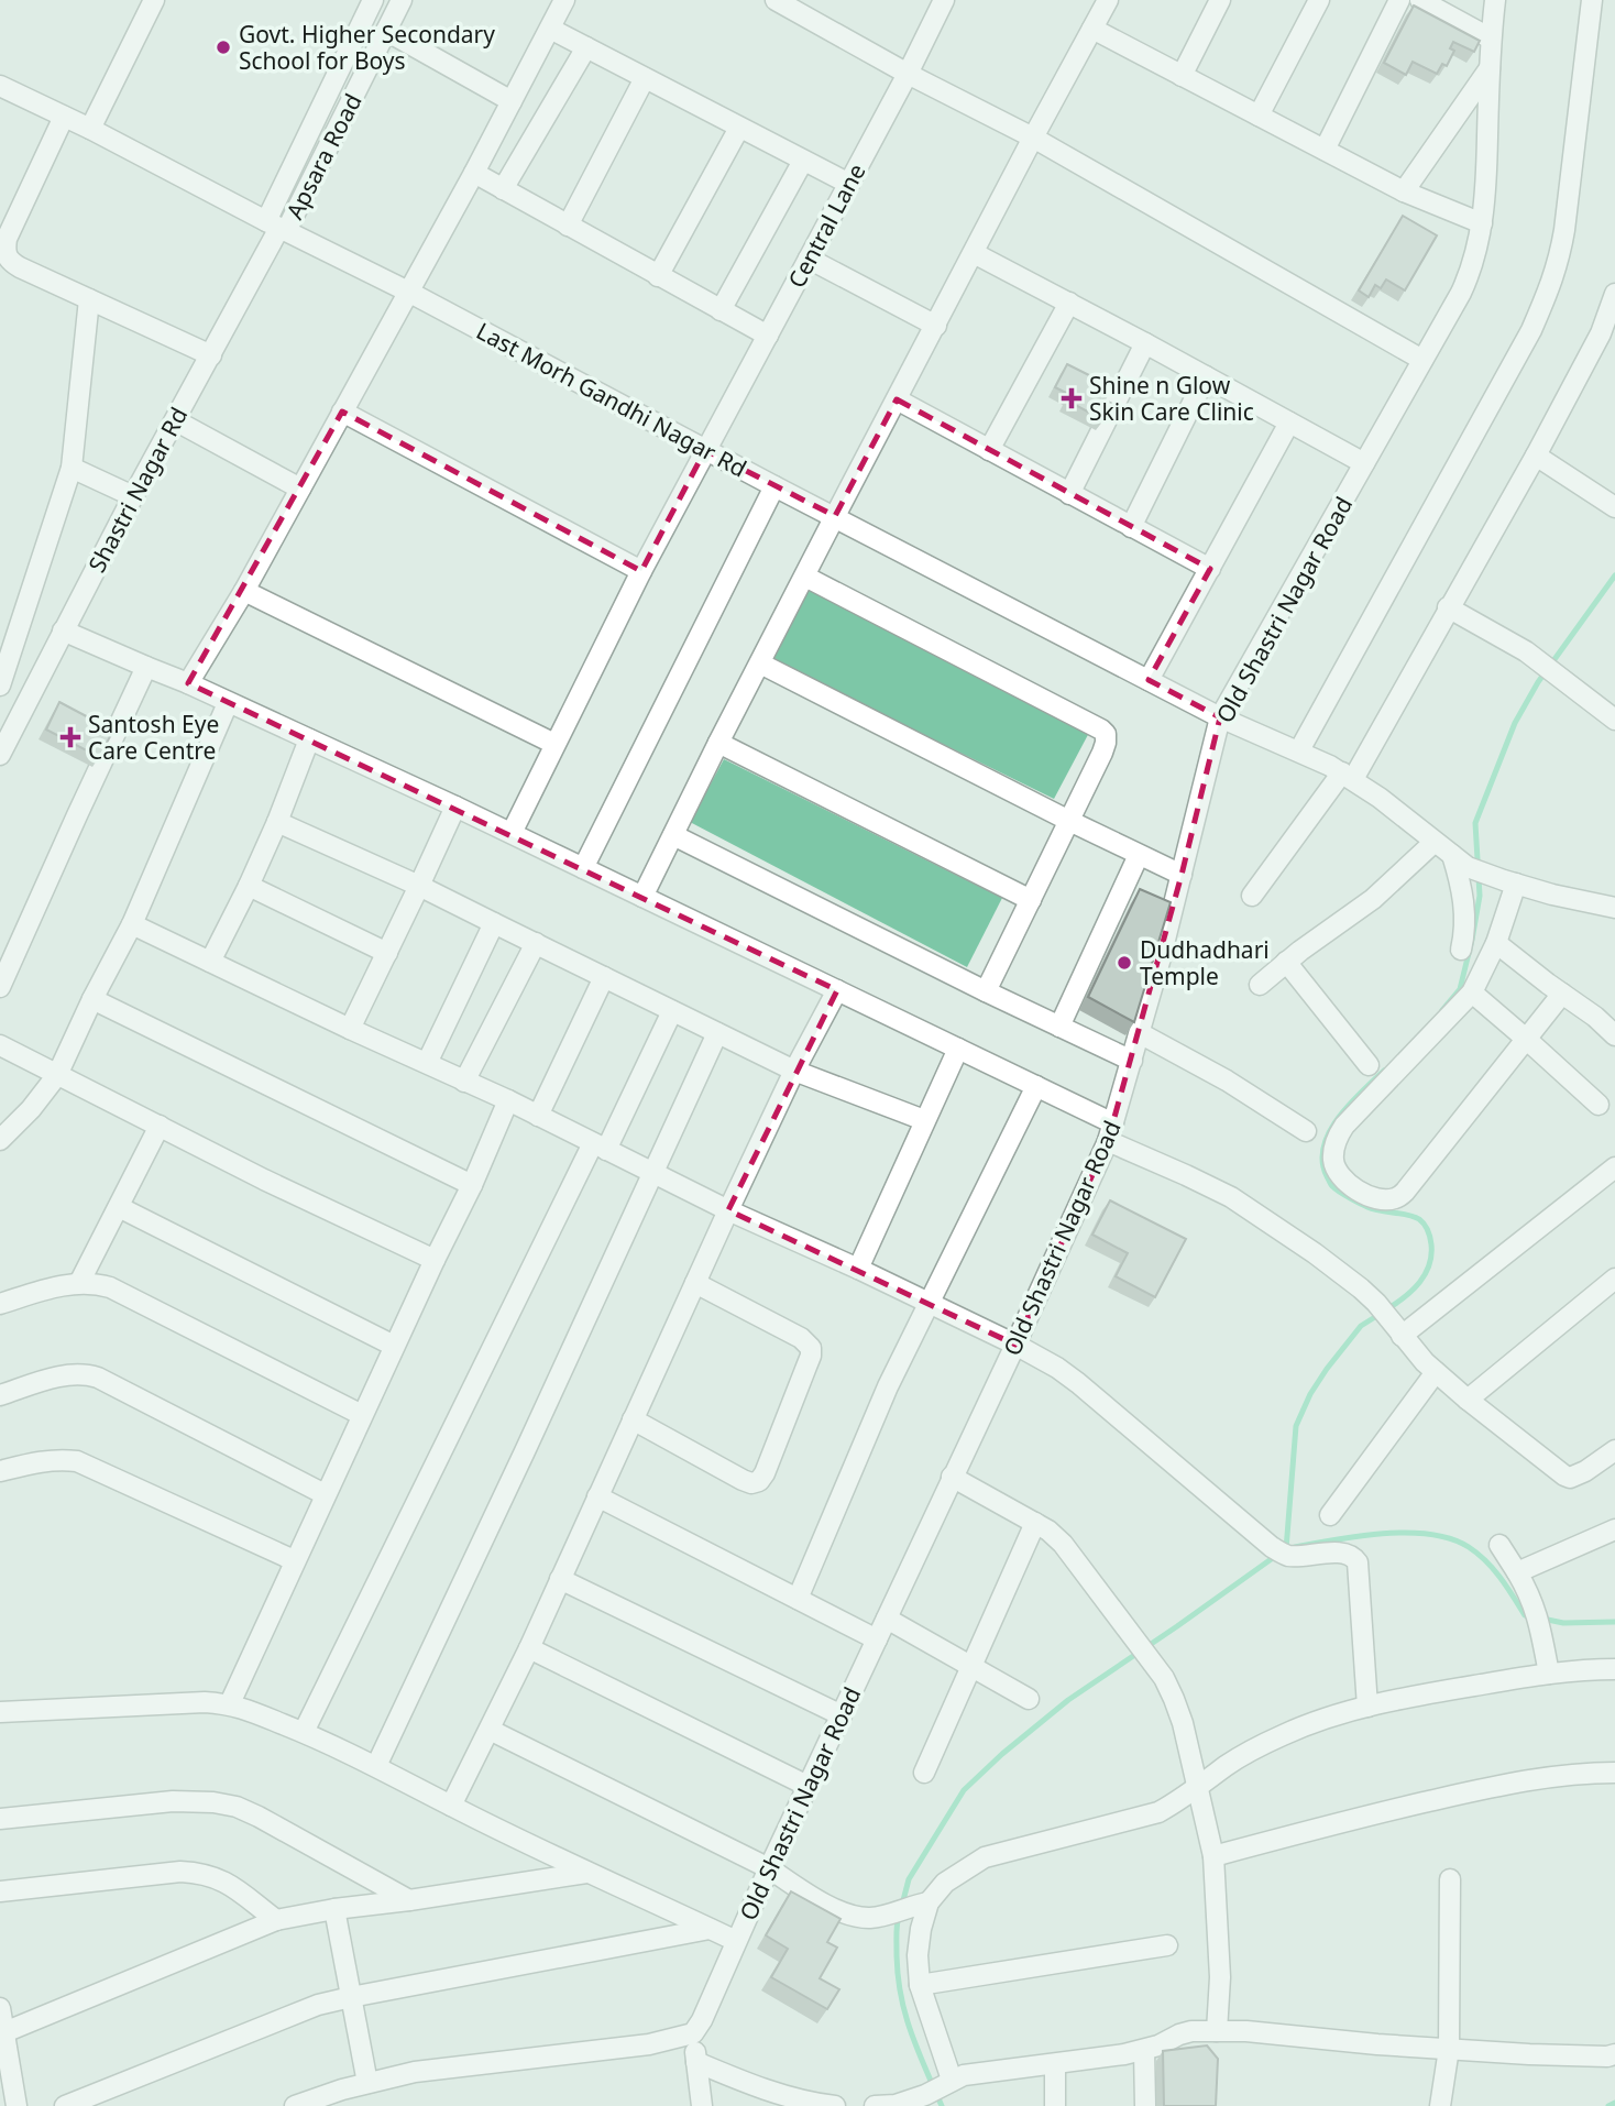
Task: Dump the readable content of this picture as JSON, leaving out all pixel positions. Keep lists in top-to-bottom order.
{
  "streets": {
    "street": [
      "Apsara Road",
      "Central Lane",
      "Last Morh Gandhi Nagar Rd",
      "Shastri Nagar Rd",
      "Old Shastri Nagar Road"
    ]
  },
  "crossings": [
    ["Apsara Road", "Last Morh Gandhi Nagar Rd"],
    ["Apsara Road", "Shastri Nagar Rd"],
    ["Central Lane", "Last Morh Gandhi Nagar Rd"],
    ["Last Morh Gandhi Nagar Rd", "Shastri Nagar Rd"],
    ["Last Morh Gandhi Nagar Rd", "Old Shastri Nagar Road"]
  ],
  "places": {
    "other": ["Govt. Higher Secondary School for Boys", "Dudhadhari Temple"],
    "health": ["Shine n Glow Skin Care Clinic", "Santosh Eye Care Centre"]
  }
}
